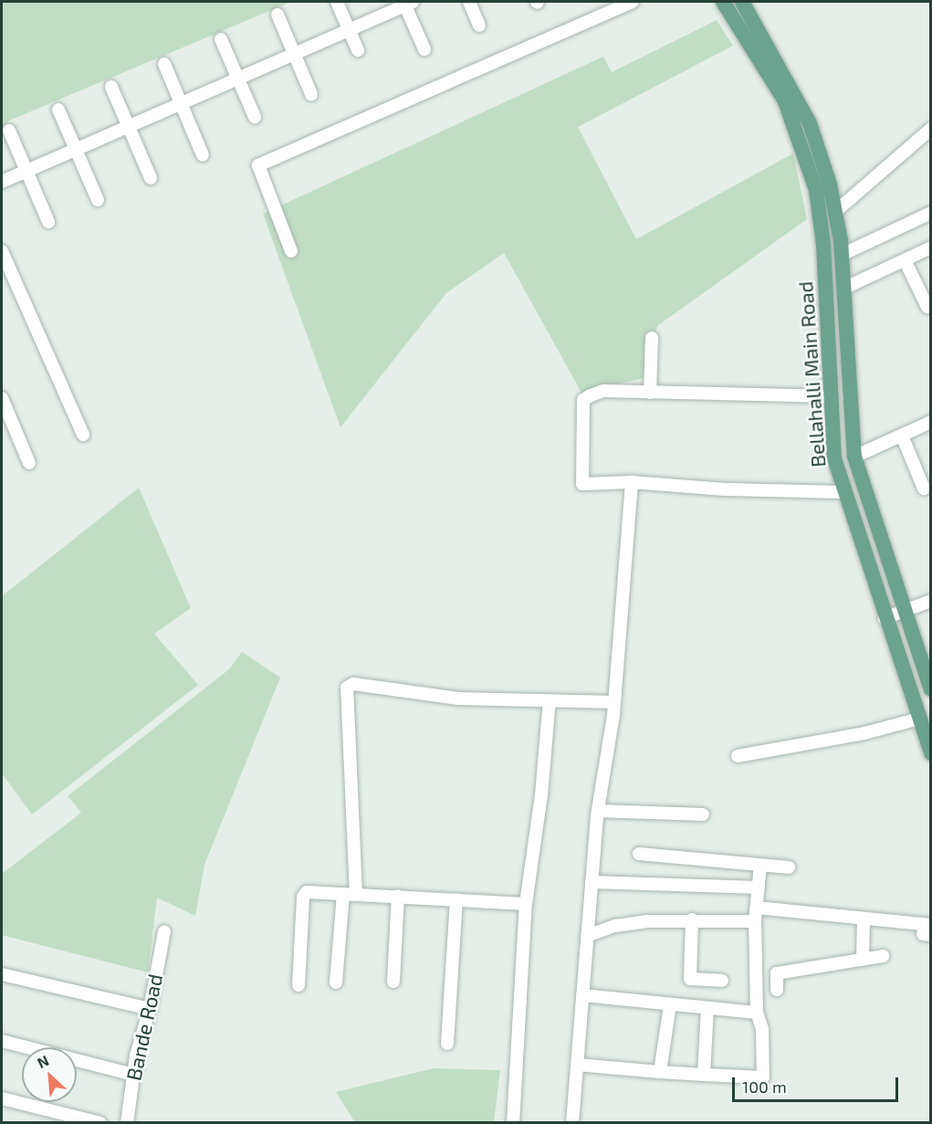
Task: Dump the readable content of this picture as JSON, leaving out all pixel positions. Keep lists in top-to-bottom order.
{
  "streets": {
    "main road": ["Bellahalli Main Road"],
    "street": ["Bande Road"]
  },
  "scale_bar": "100 m",
  "north": "top left"
}
